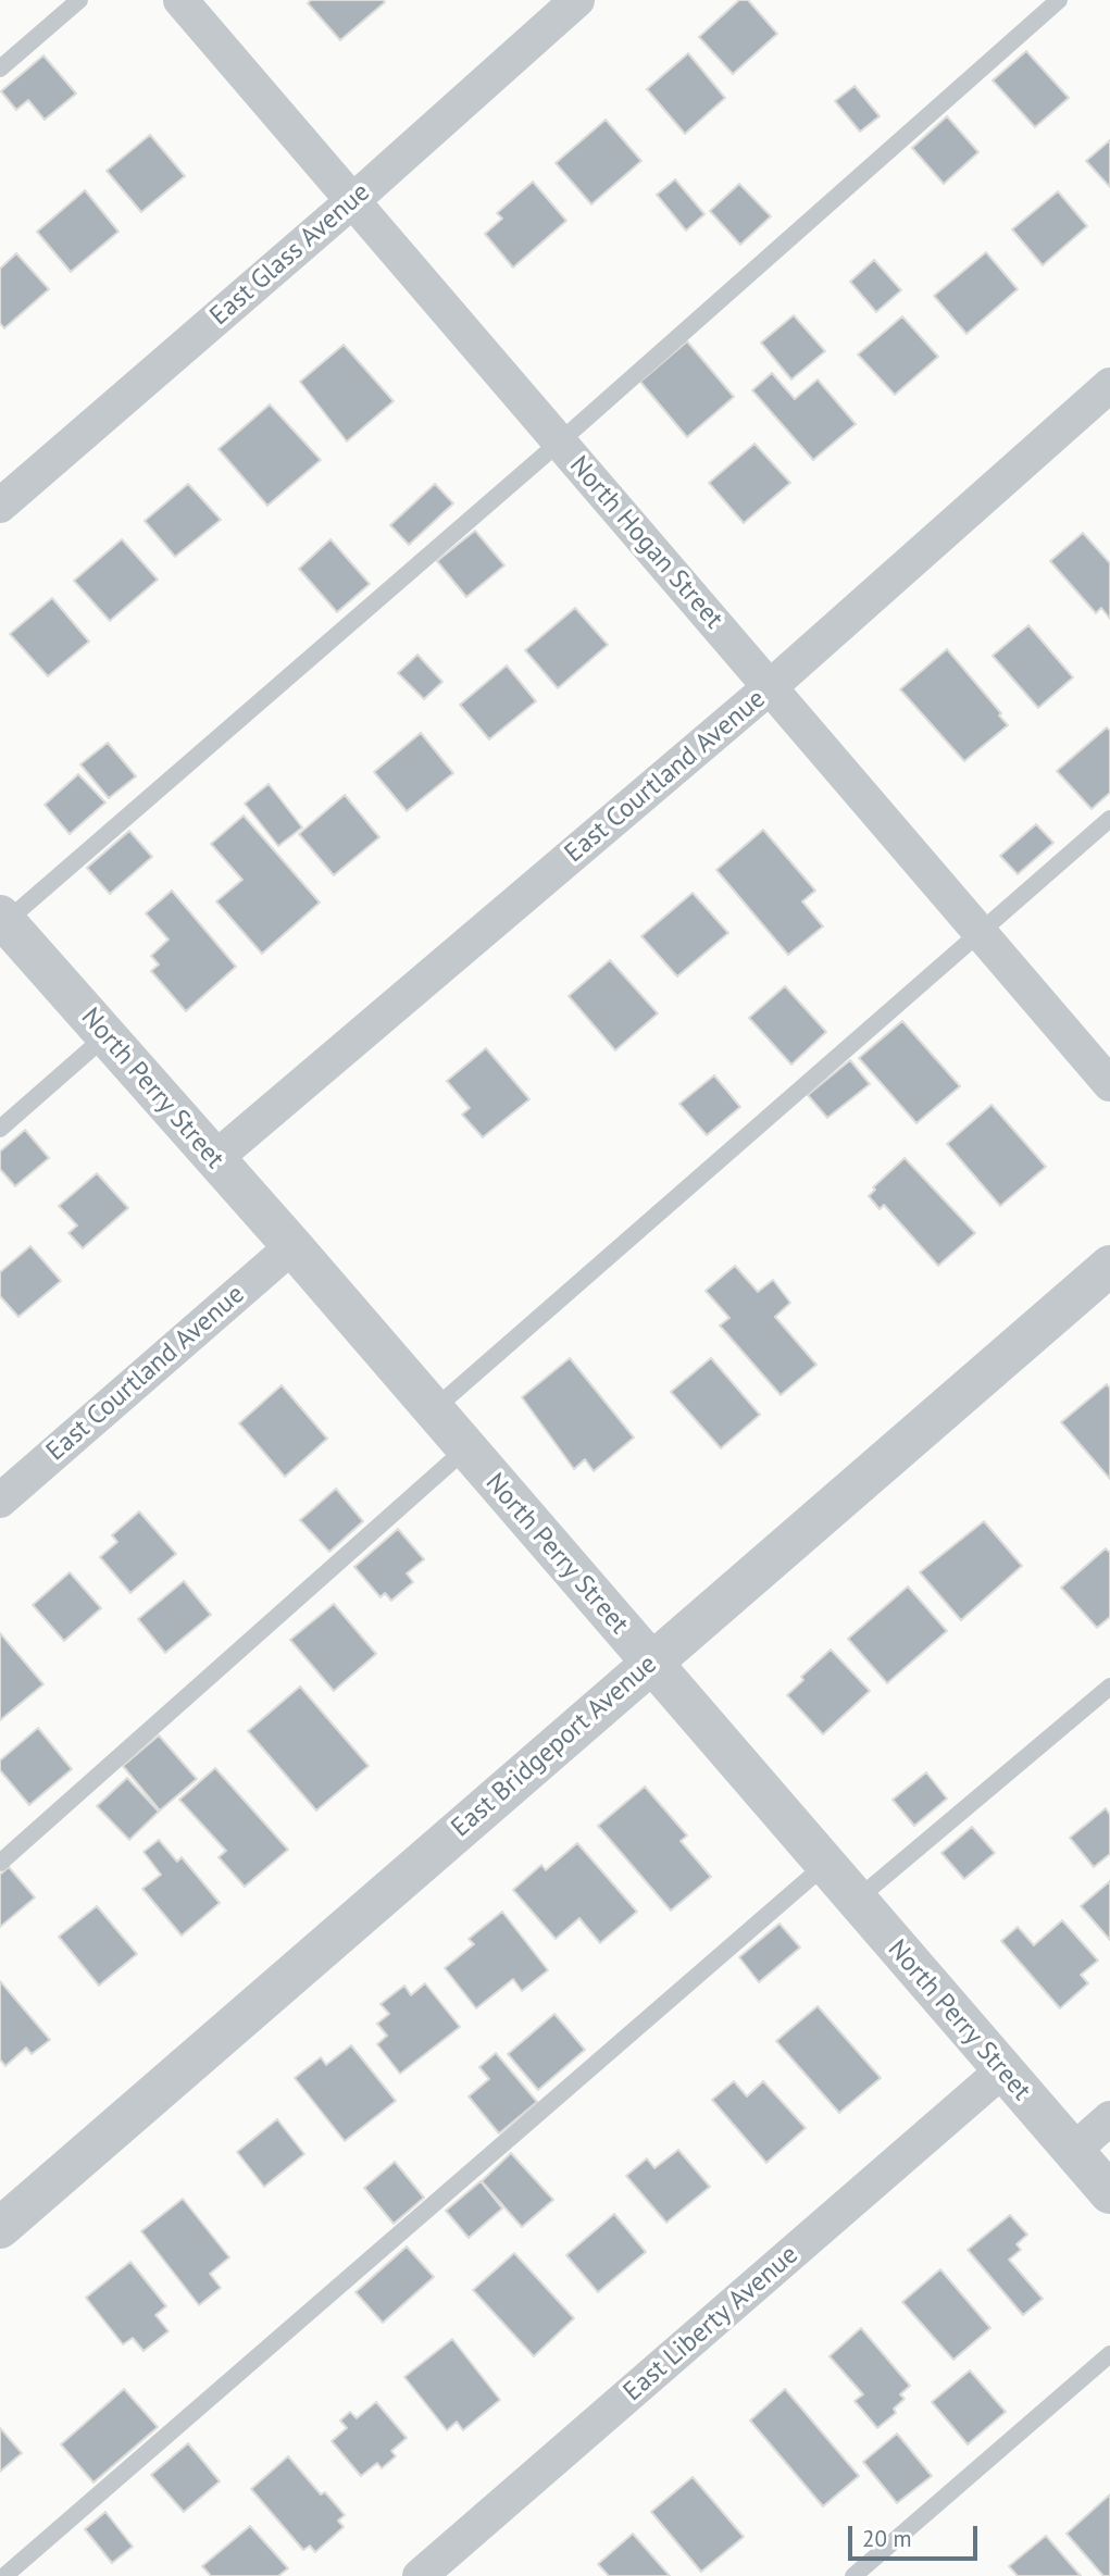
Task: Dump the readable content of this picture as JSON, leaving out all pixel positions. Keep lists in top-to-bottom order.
{
  "streets": {
    "street": [
      "East Glass Avenue",
      "North Hogan Street",
      "East Courtland Avenue",
      "North Perry Street",
      "East Bridgeport Avenue",
      "East Liberty Avenue"
    ]
  },
  "crossings": [
    ["East Glass Avenue", "North Hogan Street"],
    ["North Hogan Street", "East Courtland Avenue"],
    ["East Courtland Avenue", "North Perry Street"],
    ["North Perry Street", "East Bridgeport Avenue"],
    ["North Perry Street", "East Liberty Avenue"]
  ],
  "scale_bar": "20 m"
}
